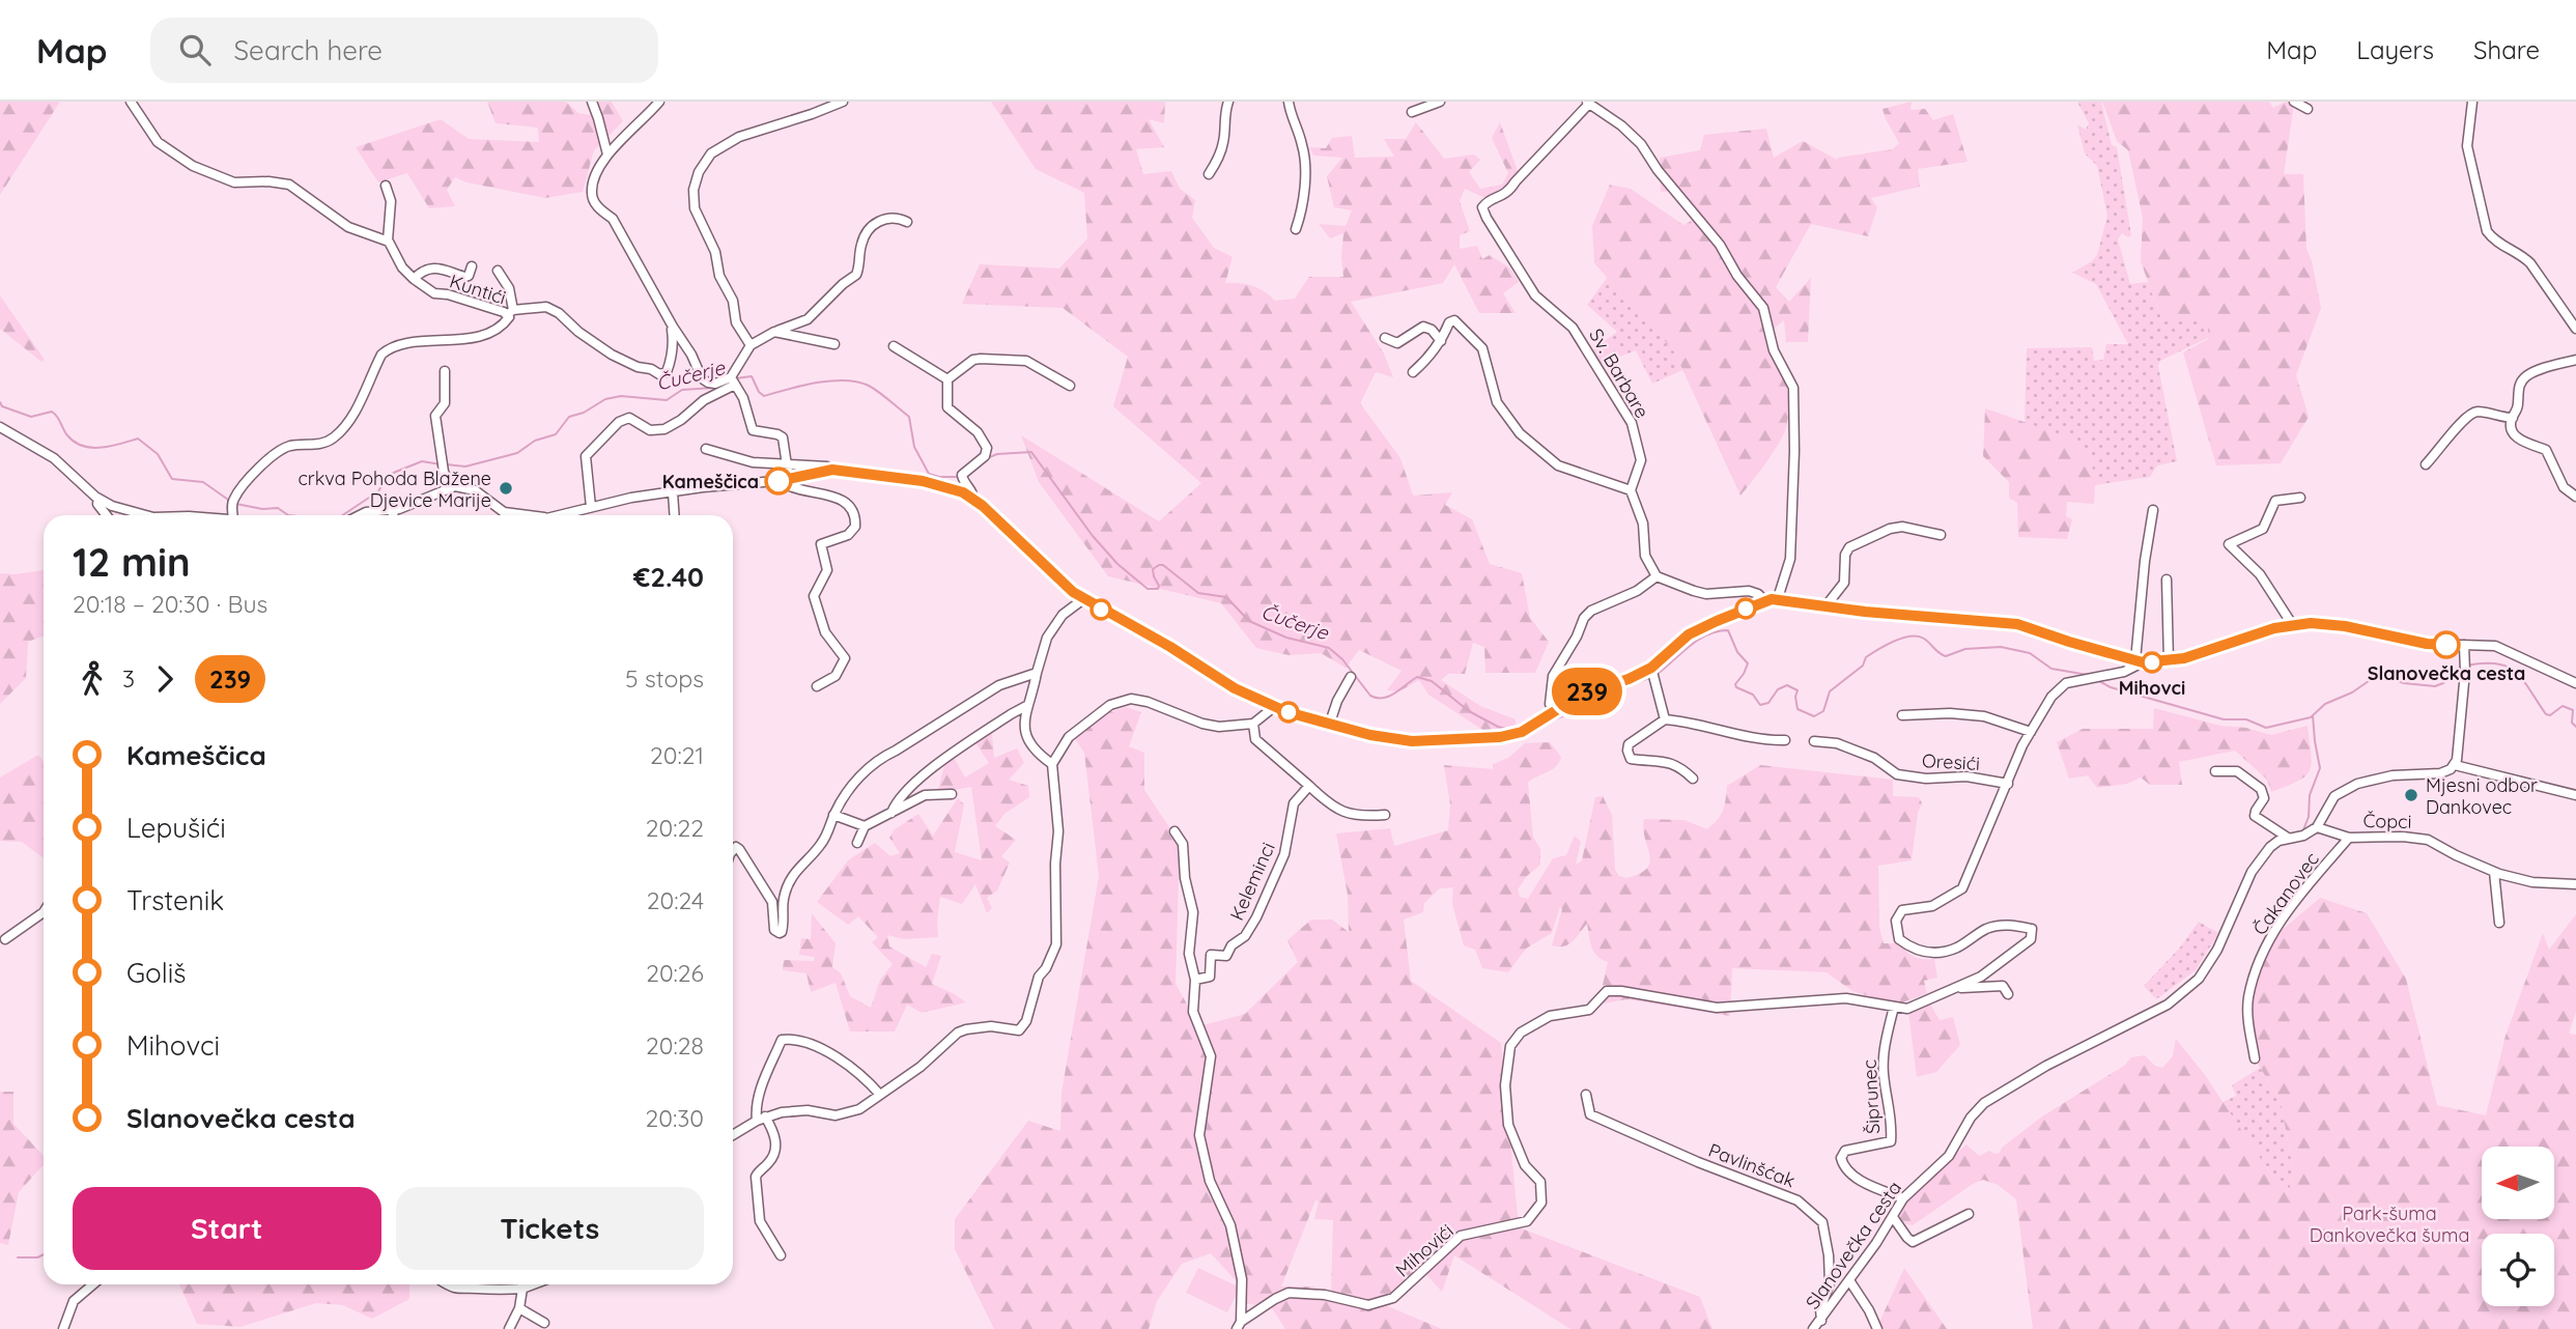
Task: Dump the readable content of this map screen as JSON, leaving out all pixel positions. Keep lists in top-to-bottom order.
{
  "streets": {
    "street": [
      "Kuntići",
      "Sv. Barbare",
      "Oresići",
      "Čopci",
      "Keleminci",
      "Čakanovec",
      "Šiprunec",
      "Pavlinšćak",
      "Slanovečka cesta",
      "Mihovići"
    ]
  },
  "crossings": [
    ["Čopci", "Čakanovec"],
    ["Čopci", "Slanovečka cesta"],
    ["Šiprunec", "Slanovečka cesta"],
    ["Šiprunec", "Mihovići"],
    ["Pavlinšćak", "Slanovečka cesta"]
  ],
  "water": ["Čučerje"],
  "parks": ["Park-šuma Dankovečka šuma"],
  "places": [
    "Kameščica",
    "crkva Pohoda Blažene Djevice Marije",
    "Slanovečka cesta",
    "Mihovci",
    "Mjesni odbor Dankovec"
  ],
  "lines": ["bus line 239"],
  "north": "left",
  "page": {
    "header": "Map",
    "search": "Search here",
    "nav": ["Map", "Layers", "Share"],
    "on_map": "239",
    "heading": ["12 min", "20:18 – 20:30 · Bus", "€2.40"],
    "legs": ["3", "239", "5 stops"],
    "list": [
      {
        "name": "Kameščica",
        "value": "20:21"
      },
      {
        "name": "Lepušići",
        "value": "20:22"
      },
      {
        "name": "Trstenik",
        "value": "20:24"
      },
      {
        "name": "Goliš",
        "value": "20:26"
      },
      {
        "name": "Mihovci",
        "value": "20:28"
      },
      {
        "name": "Slanovečka cesta",
        "value": "20:30"
      }
    ],
    "buttons": ["Start", "Tickets"]
  }
}
